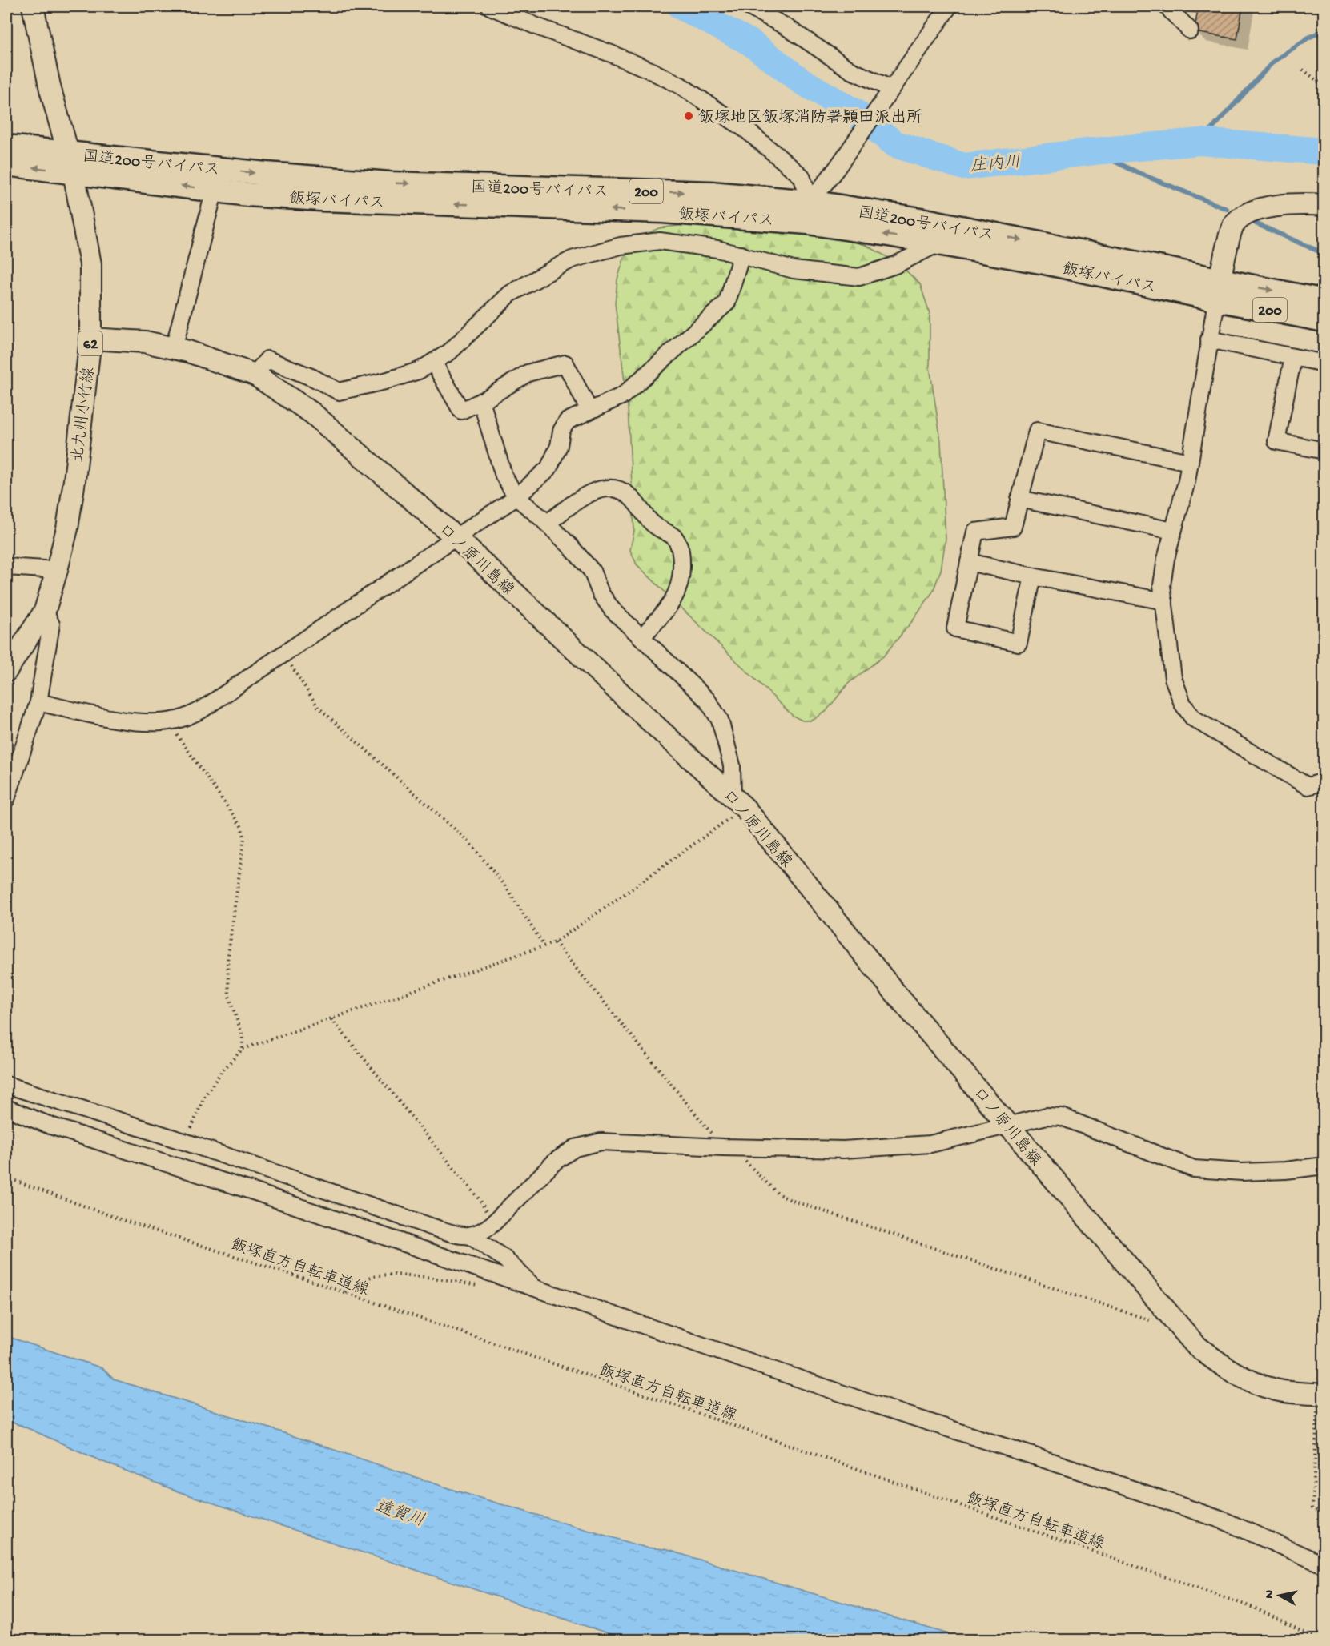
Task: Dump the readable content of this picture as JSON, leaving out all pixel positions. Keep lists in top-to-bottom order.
{
  "streets": {
    "highway": ["国道200号バイパス", "200", "飯塚バイパス"],
    "main road": ["62", "北九州小竹線", "口ノ原川島線"],
    "path": ["飯塚直方自転車道線"]
  },
  "crossings": [
    ["国道200号バイパス", "飯塚バイパス"],
    ["国道200号バイパス", "北九州小竹線"],
    ["飯塚バイパス", "北九州小竹線"],
    ["北九州小竹線", "口ノ原川島線"]
  ],
  "one_way": ["国道200号バイパス", "飯塚バイパス"],
  "water": ["庄内川", "遠賀川"],
  "places": ["飯塚地区飯塚消防署頴田派出所"],
  "north": "left"
}
